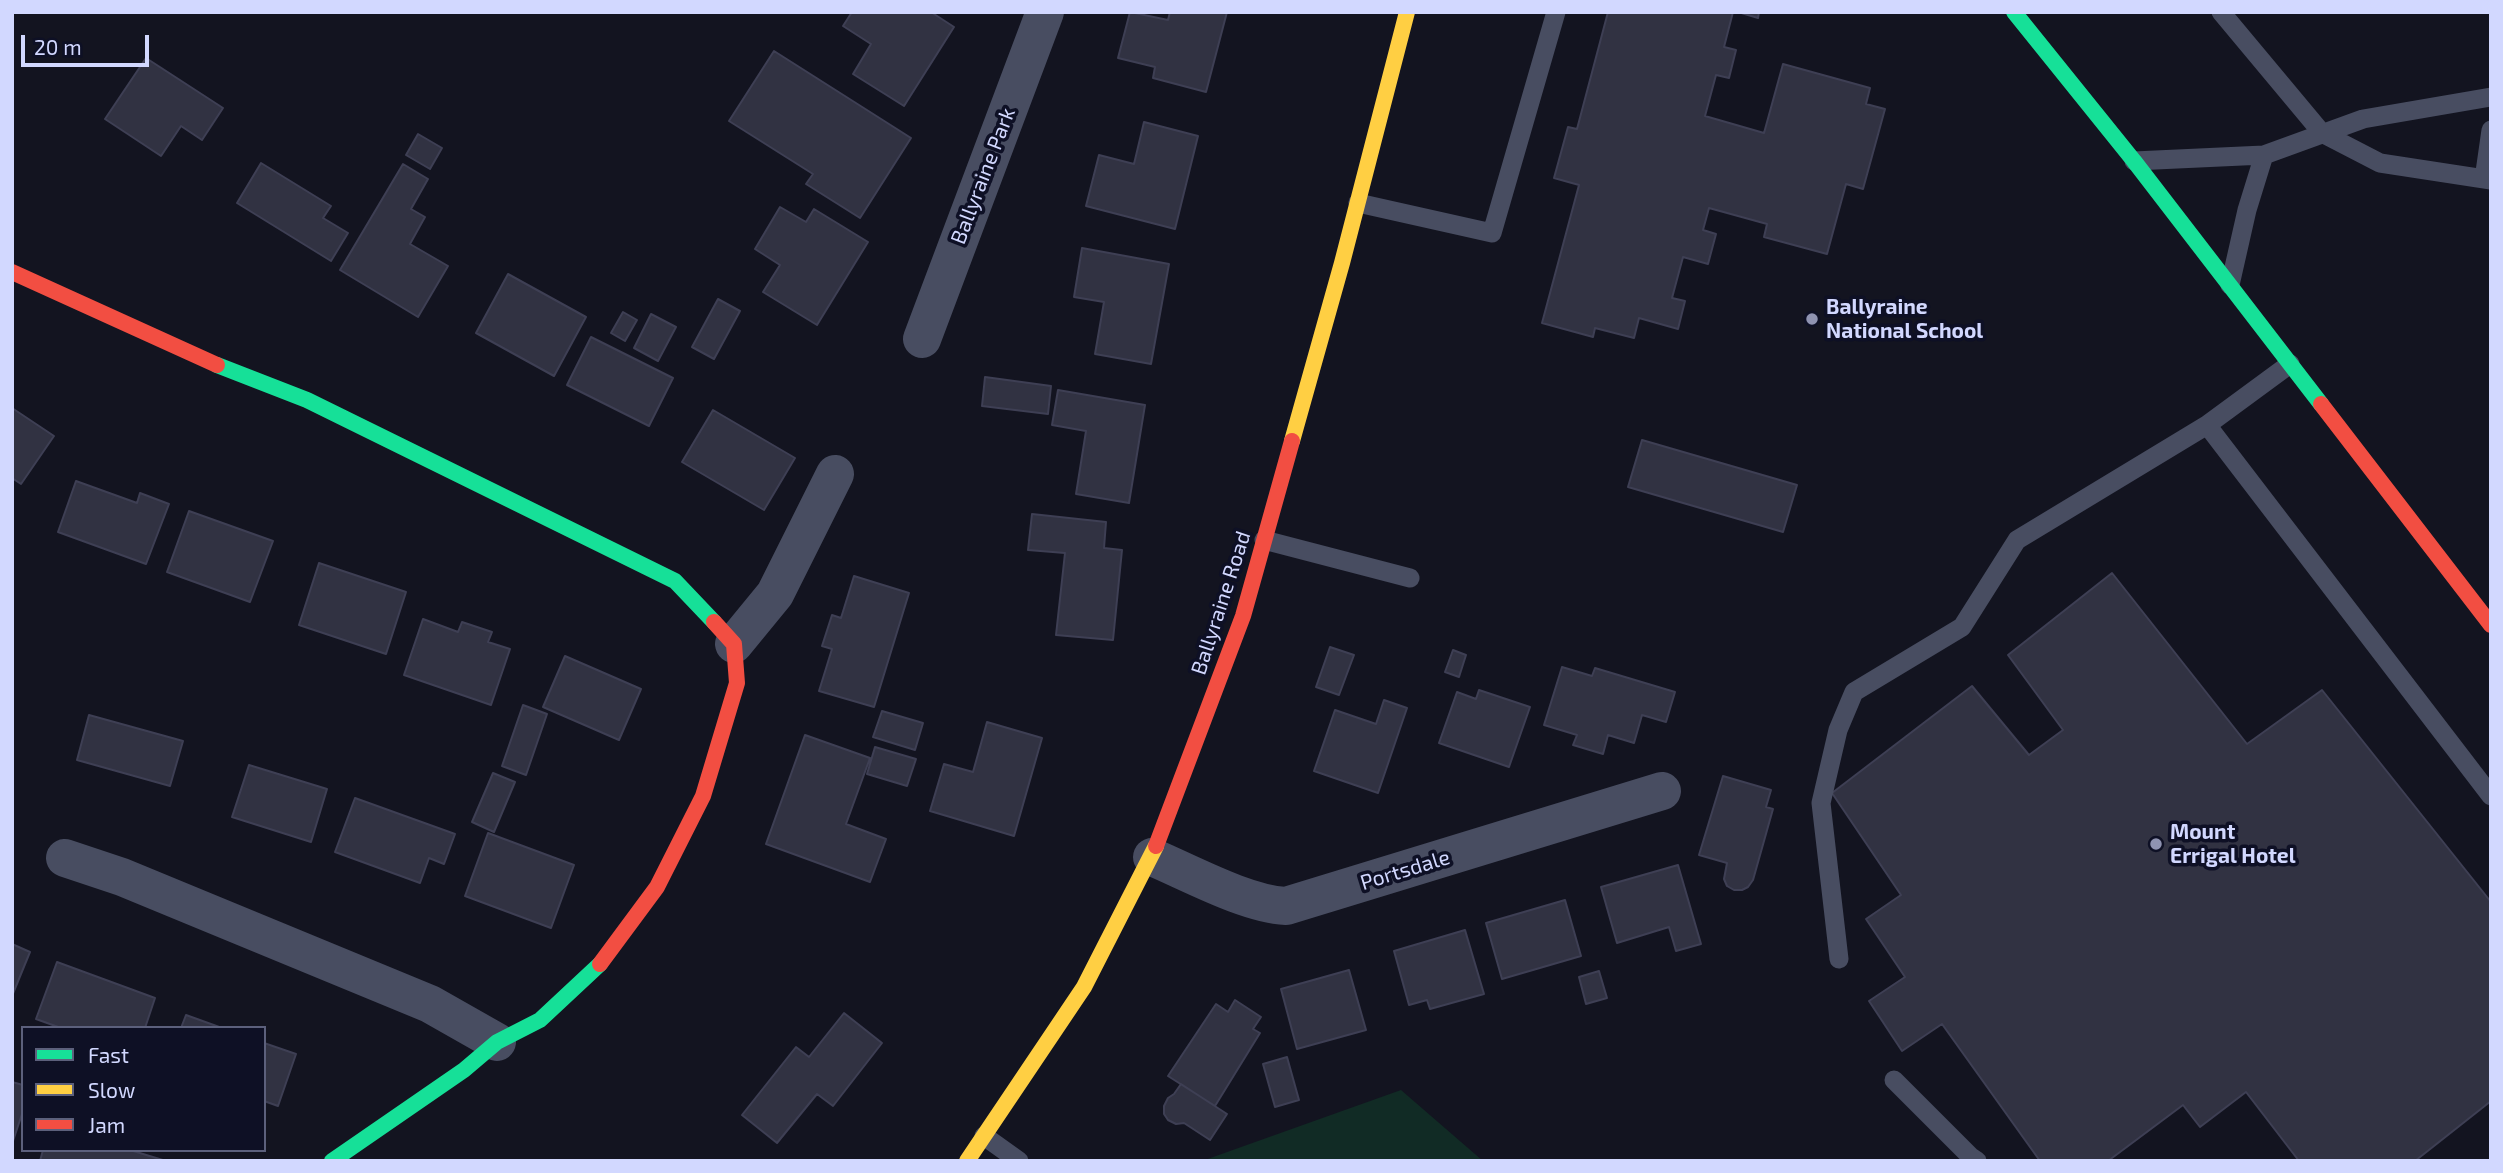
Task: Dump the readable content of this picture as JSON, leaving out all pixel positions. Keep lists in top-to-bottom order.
{
  "streets": {
    "main road": ["Ballyraine Road"],
    "street": ["Ballyraine Park", "Portsdale"]
  },
  "crossings": [
    ["Ballyraine Road", "Portsdale"]
  ],
  "places": ["Ballyraine National School", "Mount Errigal Hotel"],
  "legend": ["Fast", "Slow", "Jam"],
  "scale_bar": "20 m"
}
